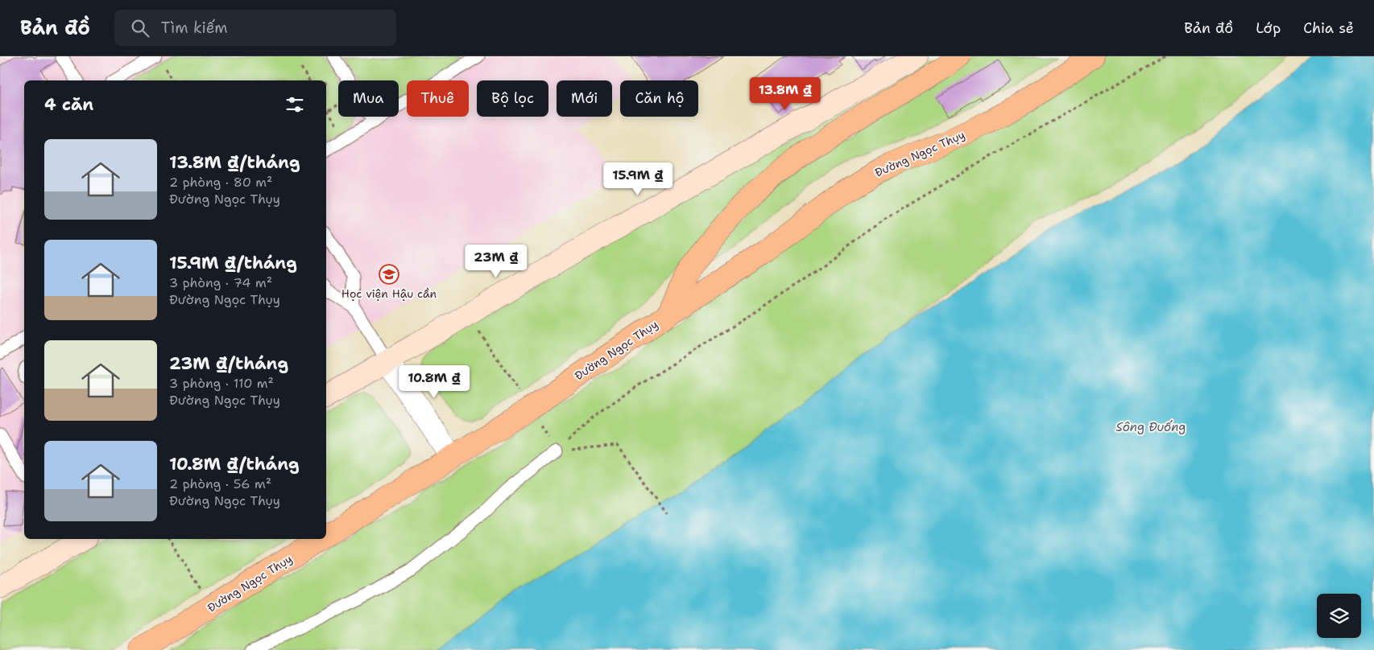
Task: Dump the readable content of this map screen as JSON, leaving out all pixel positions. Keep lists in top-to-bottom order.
{
  "streets": {
    "main road": ["Đường Ngọc Thụy"]
  },
  "water": ["Sông Đuống"],
  "places": {
    "school or university": ["Học viện Hậu cần"]
  },
  "page": {
    "header": "Bản đồ",
    "search": "Tìm kiếm",
    "nav": ["Bản đồ", "Lớp", "Chia sẻ"],
    "price": [
      "13.8M ₫",
      "15.9M ₫",
      "23M ₫",
      "10.8M ₫"
    ],
    "chip": [
      "Mua",
      "Thuê",
      "Bộ lọc",
      "Mới",
      "Căn hộ"
    ],
    "heading": "4 căn",
    "list": [
      {
        "name": "13.8M ₫/tháng",
        "note": "2 phòng · 80 m² · Đường Ngọc Thụy"
      },
      {
        "name": "15.9M ₫/tháng",
        "note": "3 phòng · 74 m² · Đường Ngọc Thụy"
      },
      {
        "name": "23M ₫/tháng",
        "note": "3 phòng · 110 m² · Đường Ngọc Thụy"
      },
      {
        "name": "10.8M ₫/tháng",
        "note": "2 phòng · 56 m² · Đường Ngọc Thụy"
      }
    ]
  }
}
